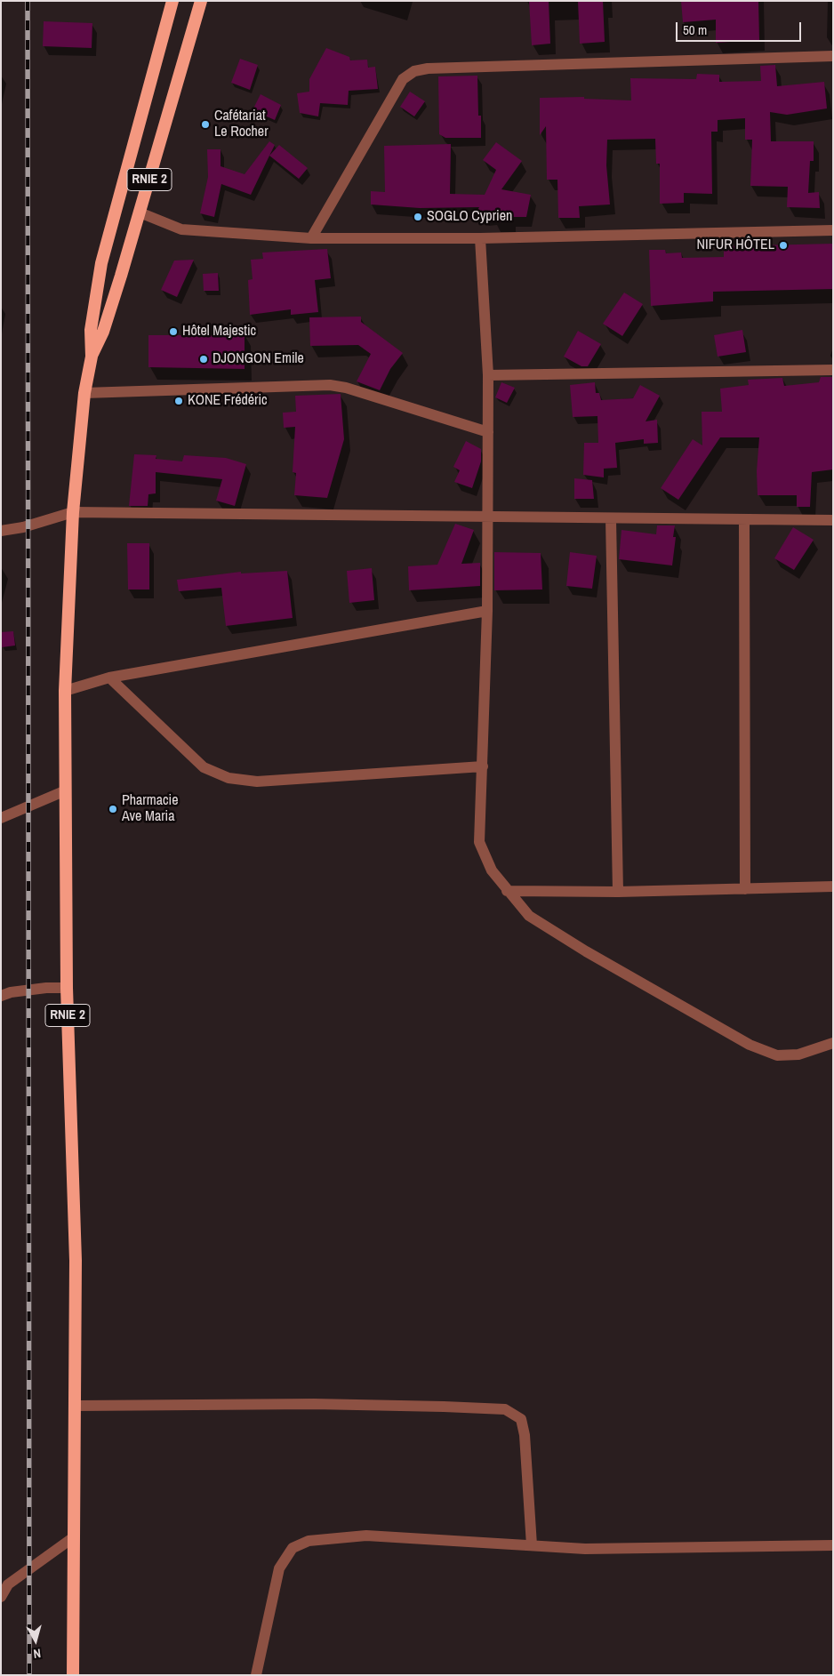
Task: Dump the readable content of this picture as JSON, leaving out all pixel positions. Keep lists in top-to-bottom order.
{
  "streets": {
    "highway": ["RNIE 2"]
  },
  "places": [
    "Cafétariat Le Rocher",
    "SOGLO Cyprien",
    "NIFUR HÔTEL",
    "Hôtel Majestic",
    "DJONGON Emile",
    "KONE Frédéric",
    "Pharmacie Ave Maria"
  ],
  "scale_bar": "50 m",
  "north": "bottom"
}
